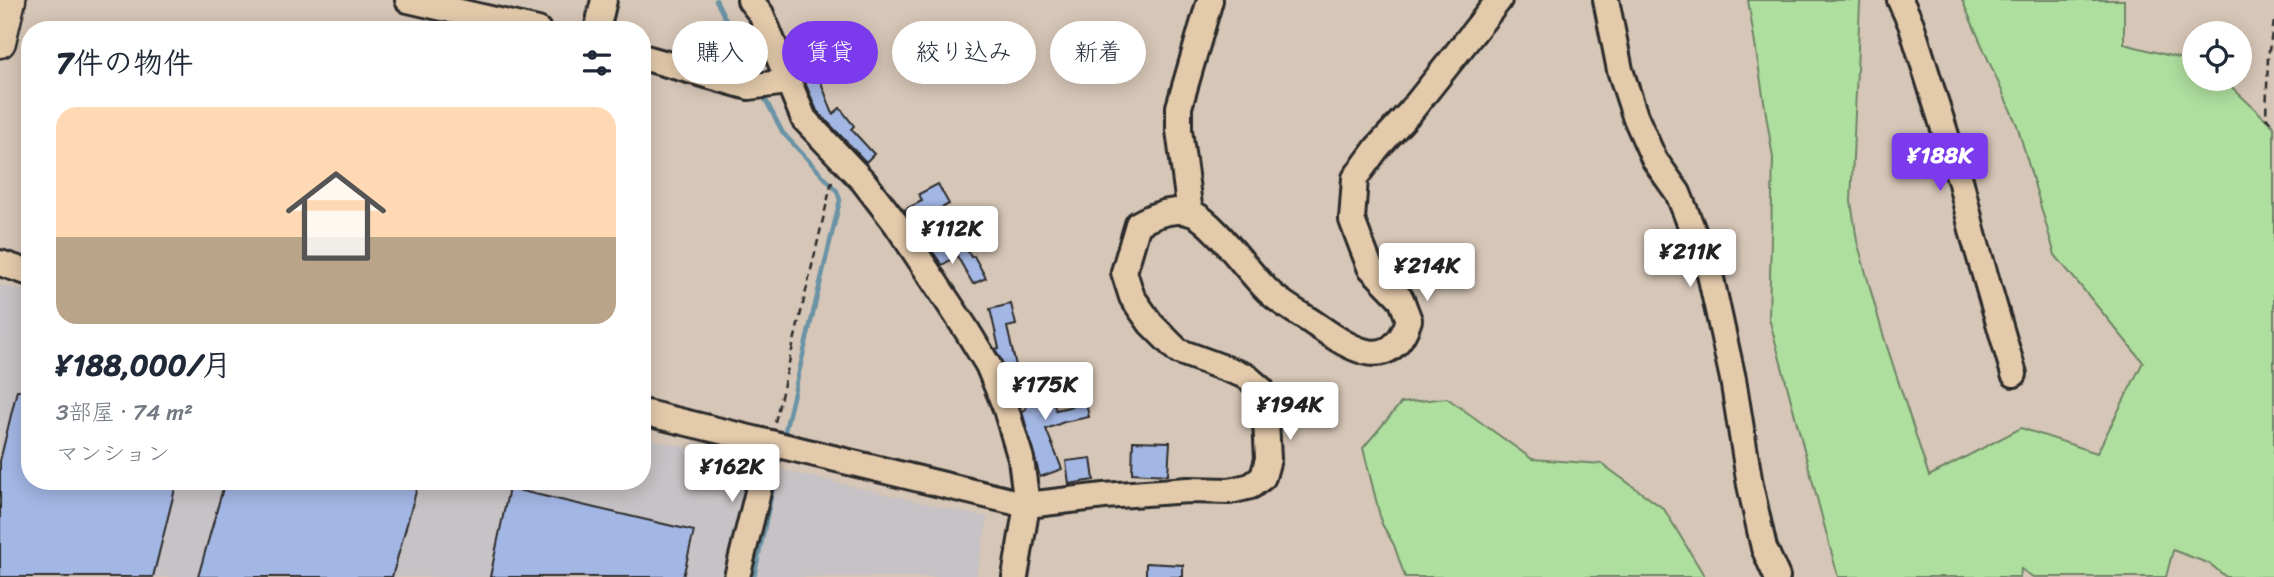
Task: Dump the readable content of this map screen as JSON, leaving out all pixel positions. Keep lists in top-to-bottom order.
{
  "page": {
    "chip": [
      "購入",
      "賃貸",
      "絞り込み",
      "新着"
    ],
    "heading": "7件の物件",
    "list": [
      {
        "name": "¥188,000/月",
        "note": "3部屋 · 74 m² · マンション"
      }
    ],
    "price": [
      "¥188K",
      "¥112K",
      "¥211K",
      "¥214K",
      "¥175K",
      "¥194K",
      "¥162K"
    ]
  }
}
